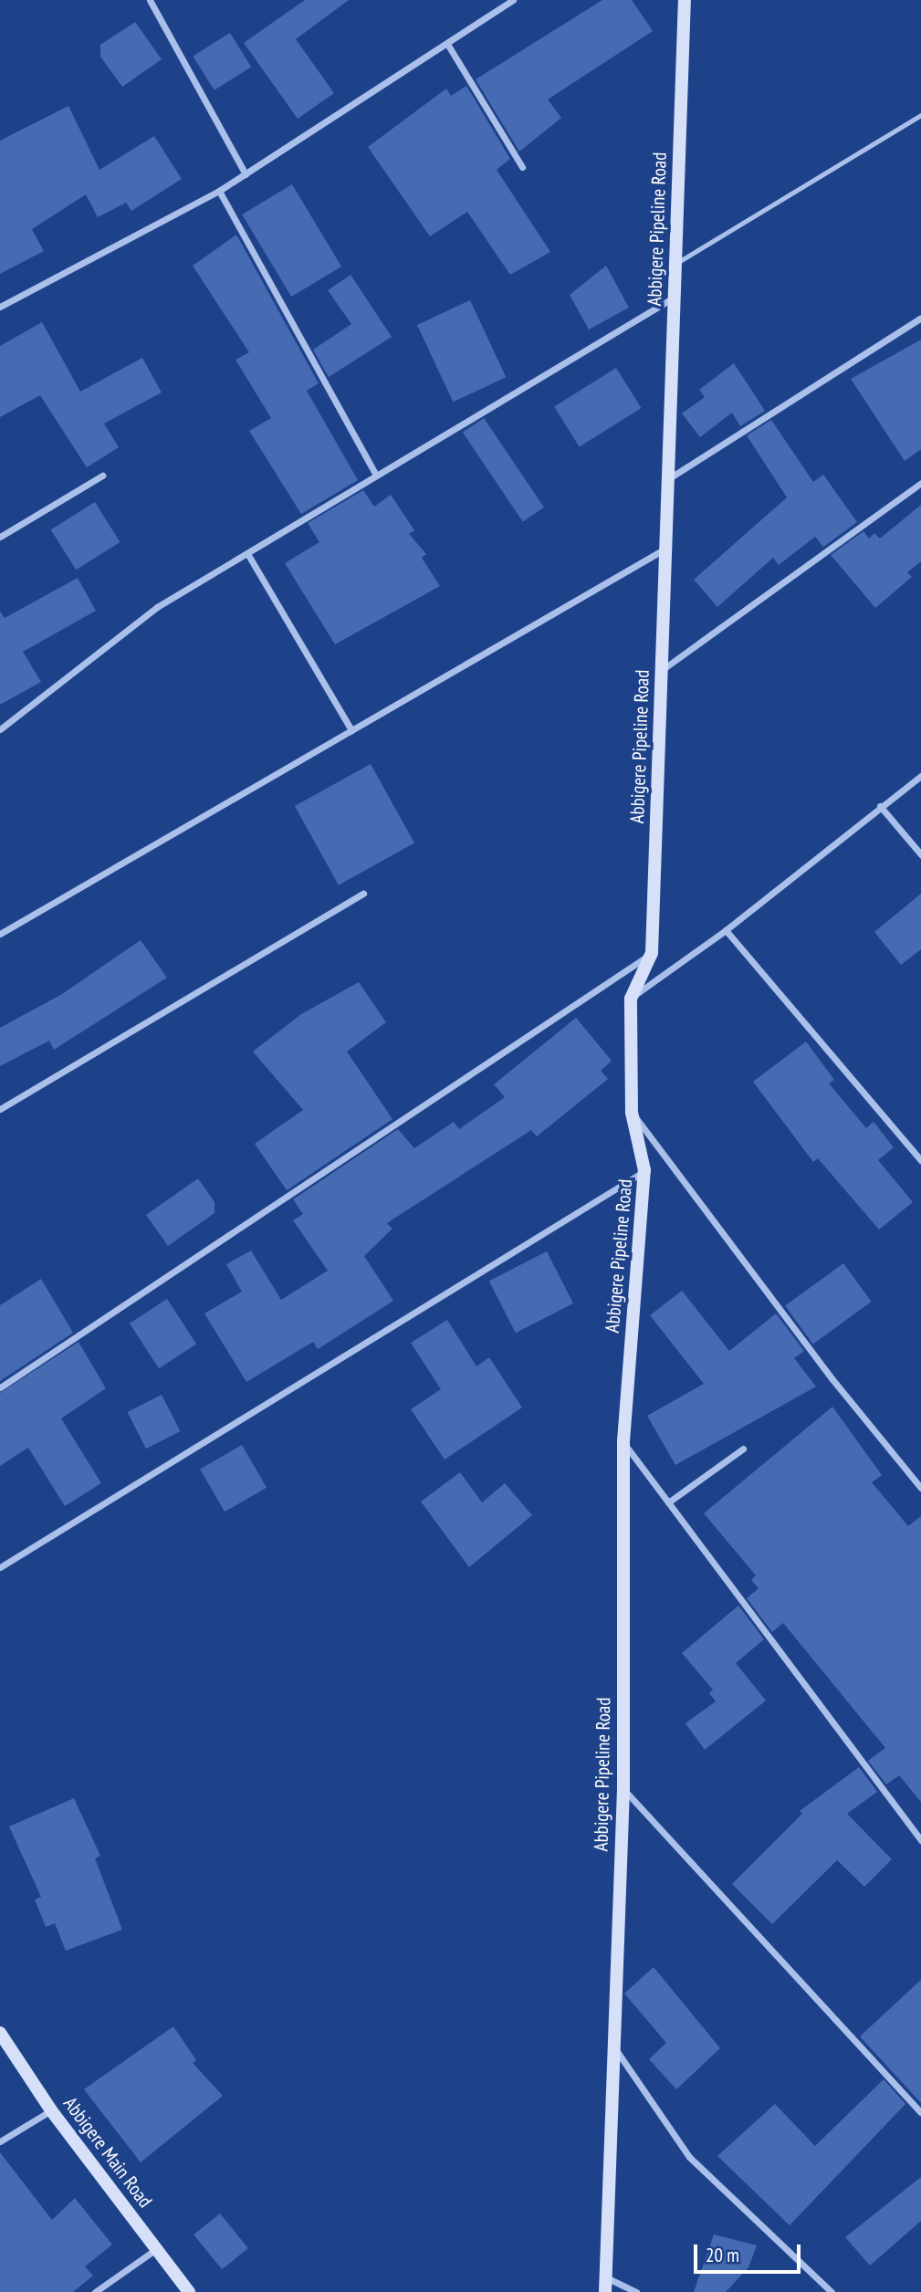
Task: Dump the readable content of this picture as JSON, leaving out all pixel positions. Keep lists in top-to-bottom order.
{
  "streets": {
    "street": ["Abbigere Pipeline Road", "Abbigere Main Road"]
  },
  "scale_bar": "20 m"
}
